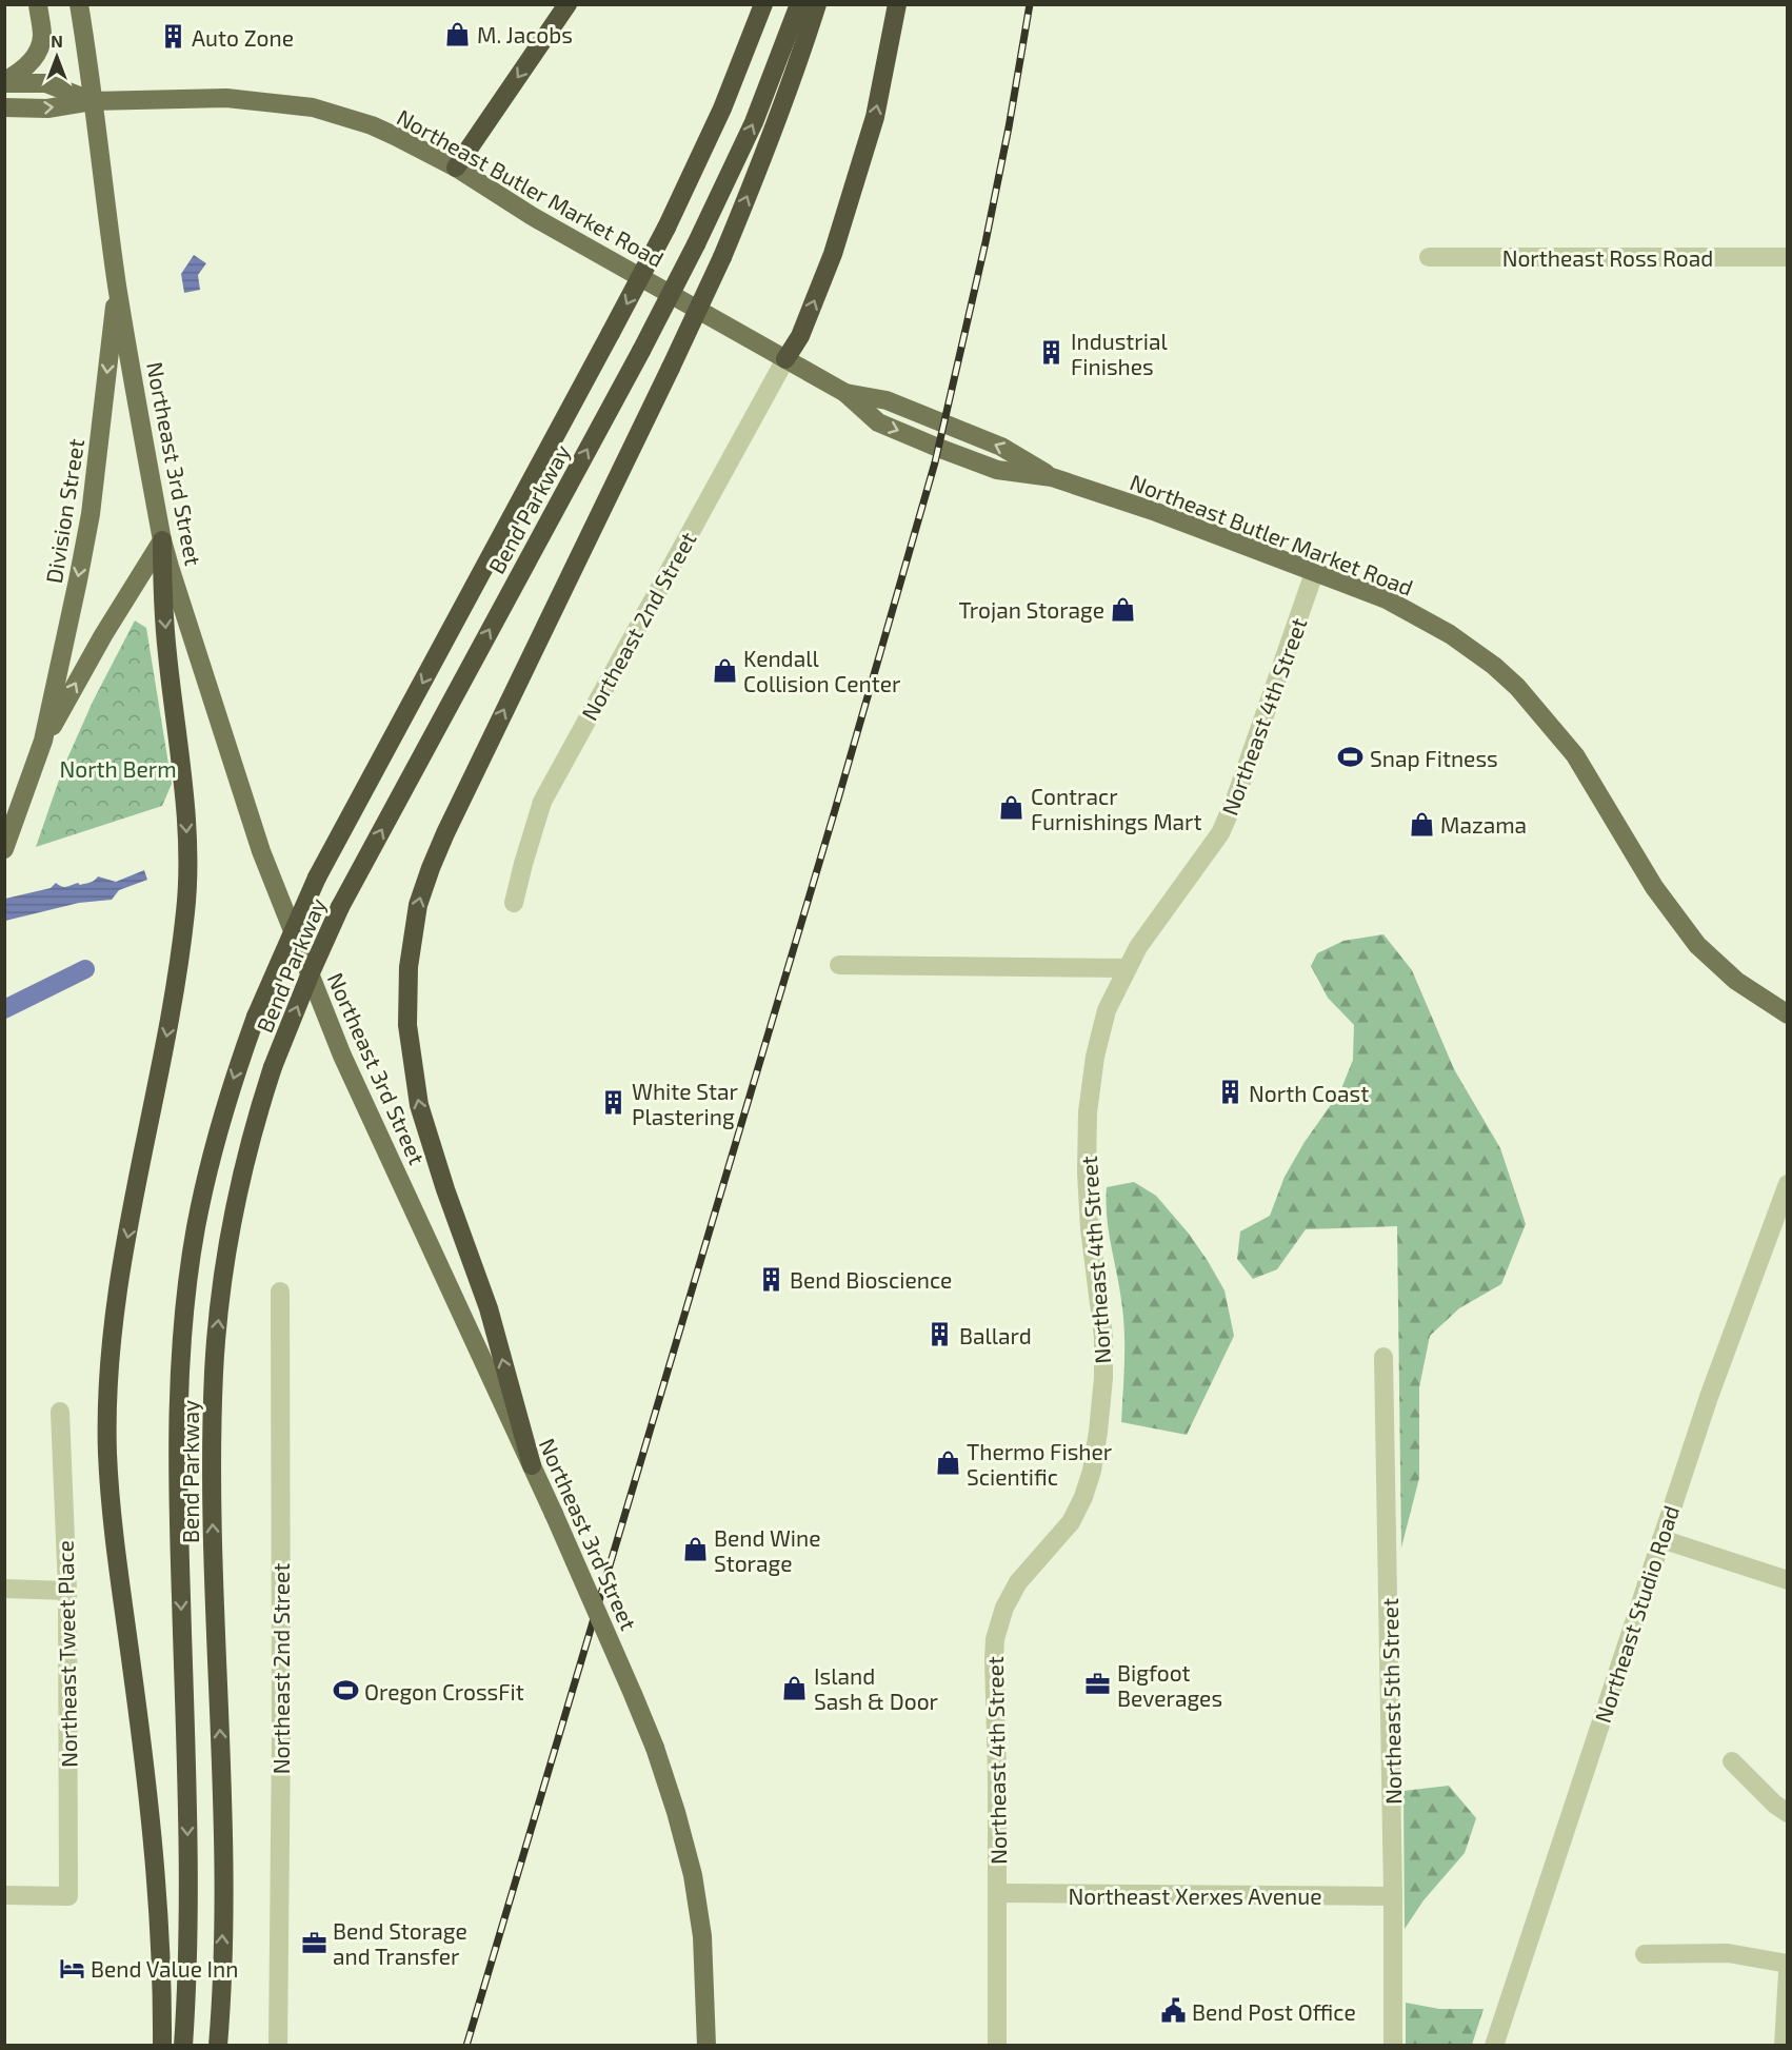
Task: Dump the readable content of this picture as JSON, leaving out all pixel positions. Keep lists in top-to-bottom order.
{
  "streets": {
    "highway": ["Bend Parkway"],
    "main road": ["Northeast Butler Market Road", "Northeast 3rd Street", "Division Street"],
    "street": [
      "Northeast Ross Road",
      "Northeast 2nd Street",
      "Northeast 4th Street",
      "Northeast Studio Road",
      "Northeast Tweet Place",
      "Northeast 5th Street",
      "Northeast Xerxes Avenue"
    ]
  },
  "crossings": [
    ["Northeast Butler Market Road", "Northeast 3rd Street"],
    ["Northeast Butler Market Road", "Northeast 2nd Street"],
    ["Northeast Butler Market Road", "Northeast 4th Street"],
    ["Northeast 3rd Street", "Division Street"],
    ["Northeast 4th Street", "Northeast Xerxes Avenue"],
    ["Northeast 5th Street", "Northeast Xerxes Avenue"]
  ],
  "parks": ["North Berm"],
  "places": {
    "shop": [
      "M. Jacobs",
      "Trojan Storage",
      "Kendall Collision Center",
      "Contracr Furnishings Mart",
      "Mazama",
      "Thermo Fisher Scientific",
      "Bend Wine Storage",
      "Island Sash & Door"
    ],
    "building": [
      "Auto Zone",
      "Industrial Finishes",
      "North Coast",
      "White Star Plastering",
      "Bend Bioscience",
      "Ballard"
    ],
    "sports": ["Snap Fitness", "Oregon CrossFit"],
    "office": ["Bigfoot Beverages", "Bend Storage and Transfer"],
    "hotel": ["Bend Value Inn"],
    "public building": ["Bend Post Office"]
  },
  "north": "top"
}
